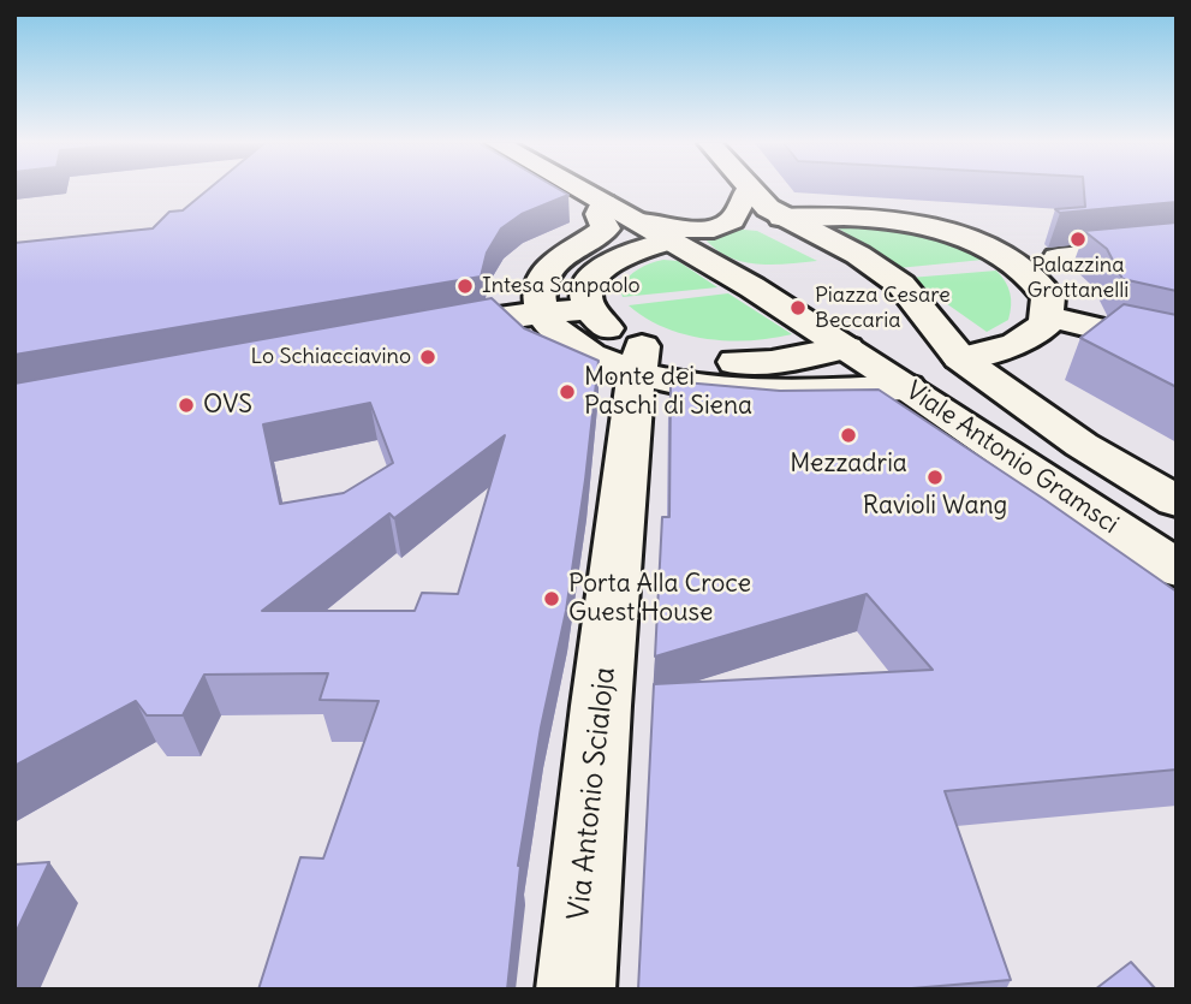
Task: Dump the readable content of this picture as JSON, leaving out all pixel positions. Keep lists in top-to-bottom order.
{
  "streets": {
    "street": ["Viale Antonio Gramsci", "Via Antonio Scialoja"]
  },
  "places": [
    "Palazzina Grottanelli",
    "Intesa Sanpaolo",
    "Piazza Cesare Beccaria",
    "Lo Schiacciavino",
    "Monte dei Paschi di Siena",
    "OVS",
    "Mezzadria",
    "Ravioli Wang",
    "Porta Alla Croce Guest House"
  ]
}
